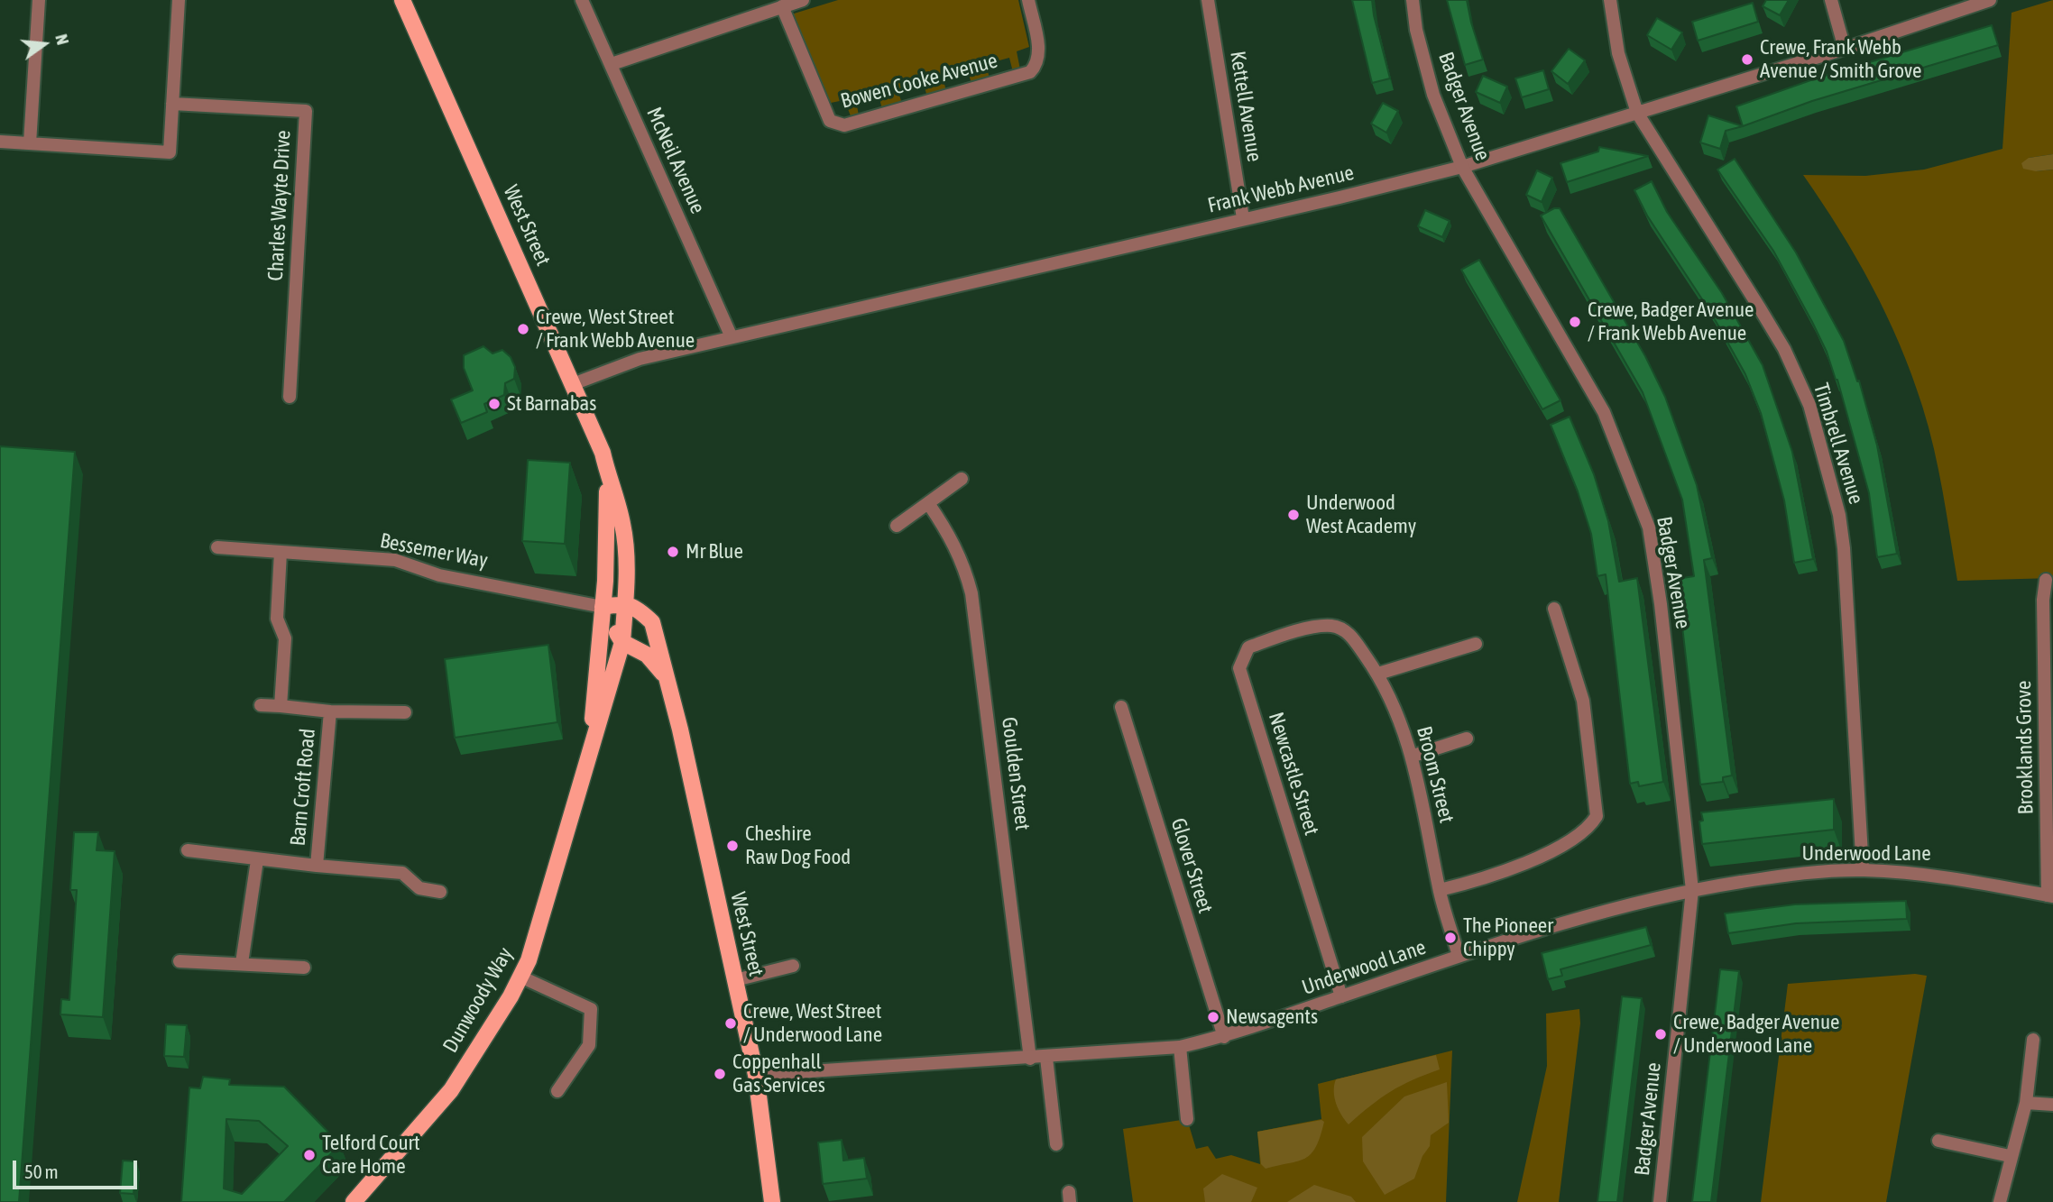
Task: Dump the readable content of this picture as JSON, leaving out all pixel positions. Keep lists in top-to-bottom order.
{
  "streets": {
    "main road": ["West Street", "Dunwoody Way"],
    "street": [
      "Bowen Cooke Avenue",
      "Kettell Avenue",
      "Badger Avenue",
      "McNeil Avenue",
      "Frank Webb Avenue",
      "Charles Wayte Drive",
      "Timbrell Avenue",
      "Bessemer Way",
      "Brooklands Grove",
      "Goulden Street",
      "Newcastle Street",
      "Broom Street",
      "Barn Croft Road",
      "Underwood Lane",
      "Glover Street"
    ]
  },
  "crossings": [
    ["Kettell Avenue", "Frank Webb Avenue"],
    ["Badger Avenue", "Frank Webb Avenue"],
    ["Badger Avenue", "Underwood Lane"],
    ["McNeil Avenue", "Frank Webb Avenue"],
    ["Frank Webb Avenue", "West Street"],
    ["Frank Webb Avenue", "Timbrell Avenue"],
    ["West Street", "Bessemer Way"],
    ["West Street", "Underwood Lane"],
    ["West Street", "Dunwoody Way"],
    ["Timbrell Avenue", "Underwood Lane"],
    ["Bessemer Way", "Barn Croft Road"],
    ["Brooklands Grove", "Underwood Lane"],
    ["Goulden Street", "Underwood Lane"],
    ["Newcastle Street", "Broom Street"],
    ["Newcastle Street", "Underwood Lane"],
    ["Broom Street", "Underwood Lane"],
    ["Underwood Lane", "Glover Street"]
  ],
  "places": [
    "Crewe, Frank Webb Avenue / Smith Grove",
    "Crewe, Badger Avenue / Frank Webb Avenue",
    "Crewe, West Street / Frank Webb Avenue",
    "St Barnabas",
    "Underwood West Academy",
    "Mr Blue",
    "Cheshire Raw Dog Food",
    "The Pioneer Chippy",
    "Newsagents",
    "Crewe, West Street / Underwood Lane",
    "Crewe, Badger Avenue / Underwood Lane",
    "Coppenhall Gas Services",
    "Telford Court Care Home"
  ],
  "scale_bar": "50 m",
  "north": "right"
}
